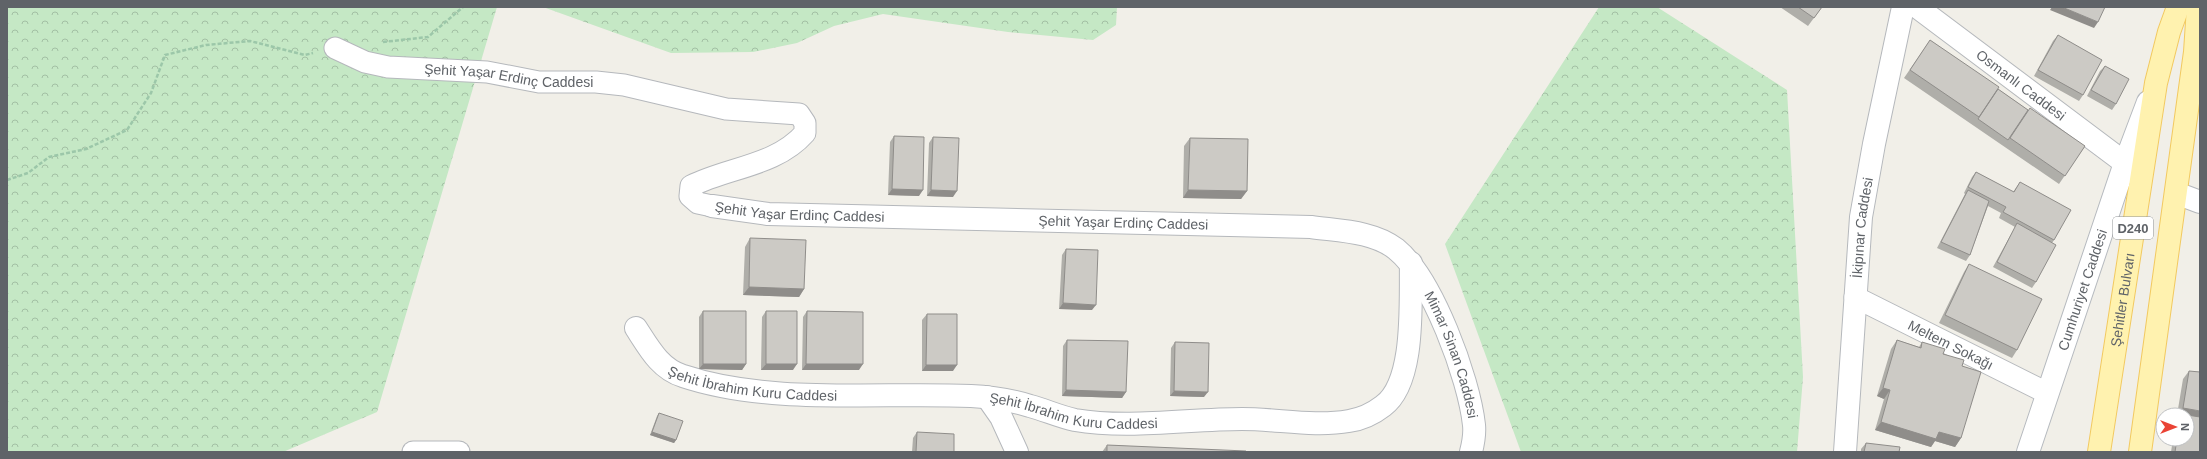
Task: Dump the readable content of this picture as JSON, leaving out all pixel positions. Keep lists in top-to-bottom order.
{
  "streets": {
    "main road": ["D240", "Şehitler Bulvarı"],
    "street": [
      "Şehit Yaşar Erdinç Caddesi",
      "Osmanlı Caddesi",
      "İkipınar Caddesi",
      "Cumhuriyet Caddesi",
      "Meltem Sokağı",
      "Mimar Sinan Caddesi",
      "Şehit İbrahim Kuru Caddesi"
    ]
  },
  "crossings": [
    ["Şehit Yaşar Erdinç Caddesi", "Mimar Sinan Caddesi"],
    ["Şehit Yaşar Erdinç Caddesi", "Şehit İbrahim Kuru Caddesi"],
    ["Osmanlı Caddesi", "Cumhuriyet Caddesi"],
    ["İkipınar Caddesi", "Meltem Sokağı"],
    ["Cumhuriyet Caddesi", "Şehitler Bulvarı"],
    ["Cumhuriyet Caddesi", "Meltem Sokağı"],
    ["Mimar Sinan Caddesi", "Şehit İbrahim Kuru Caddesi"]
  ],
  "north": "right"
}
